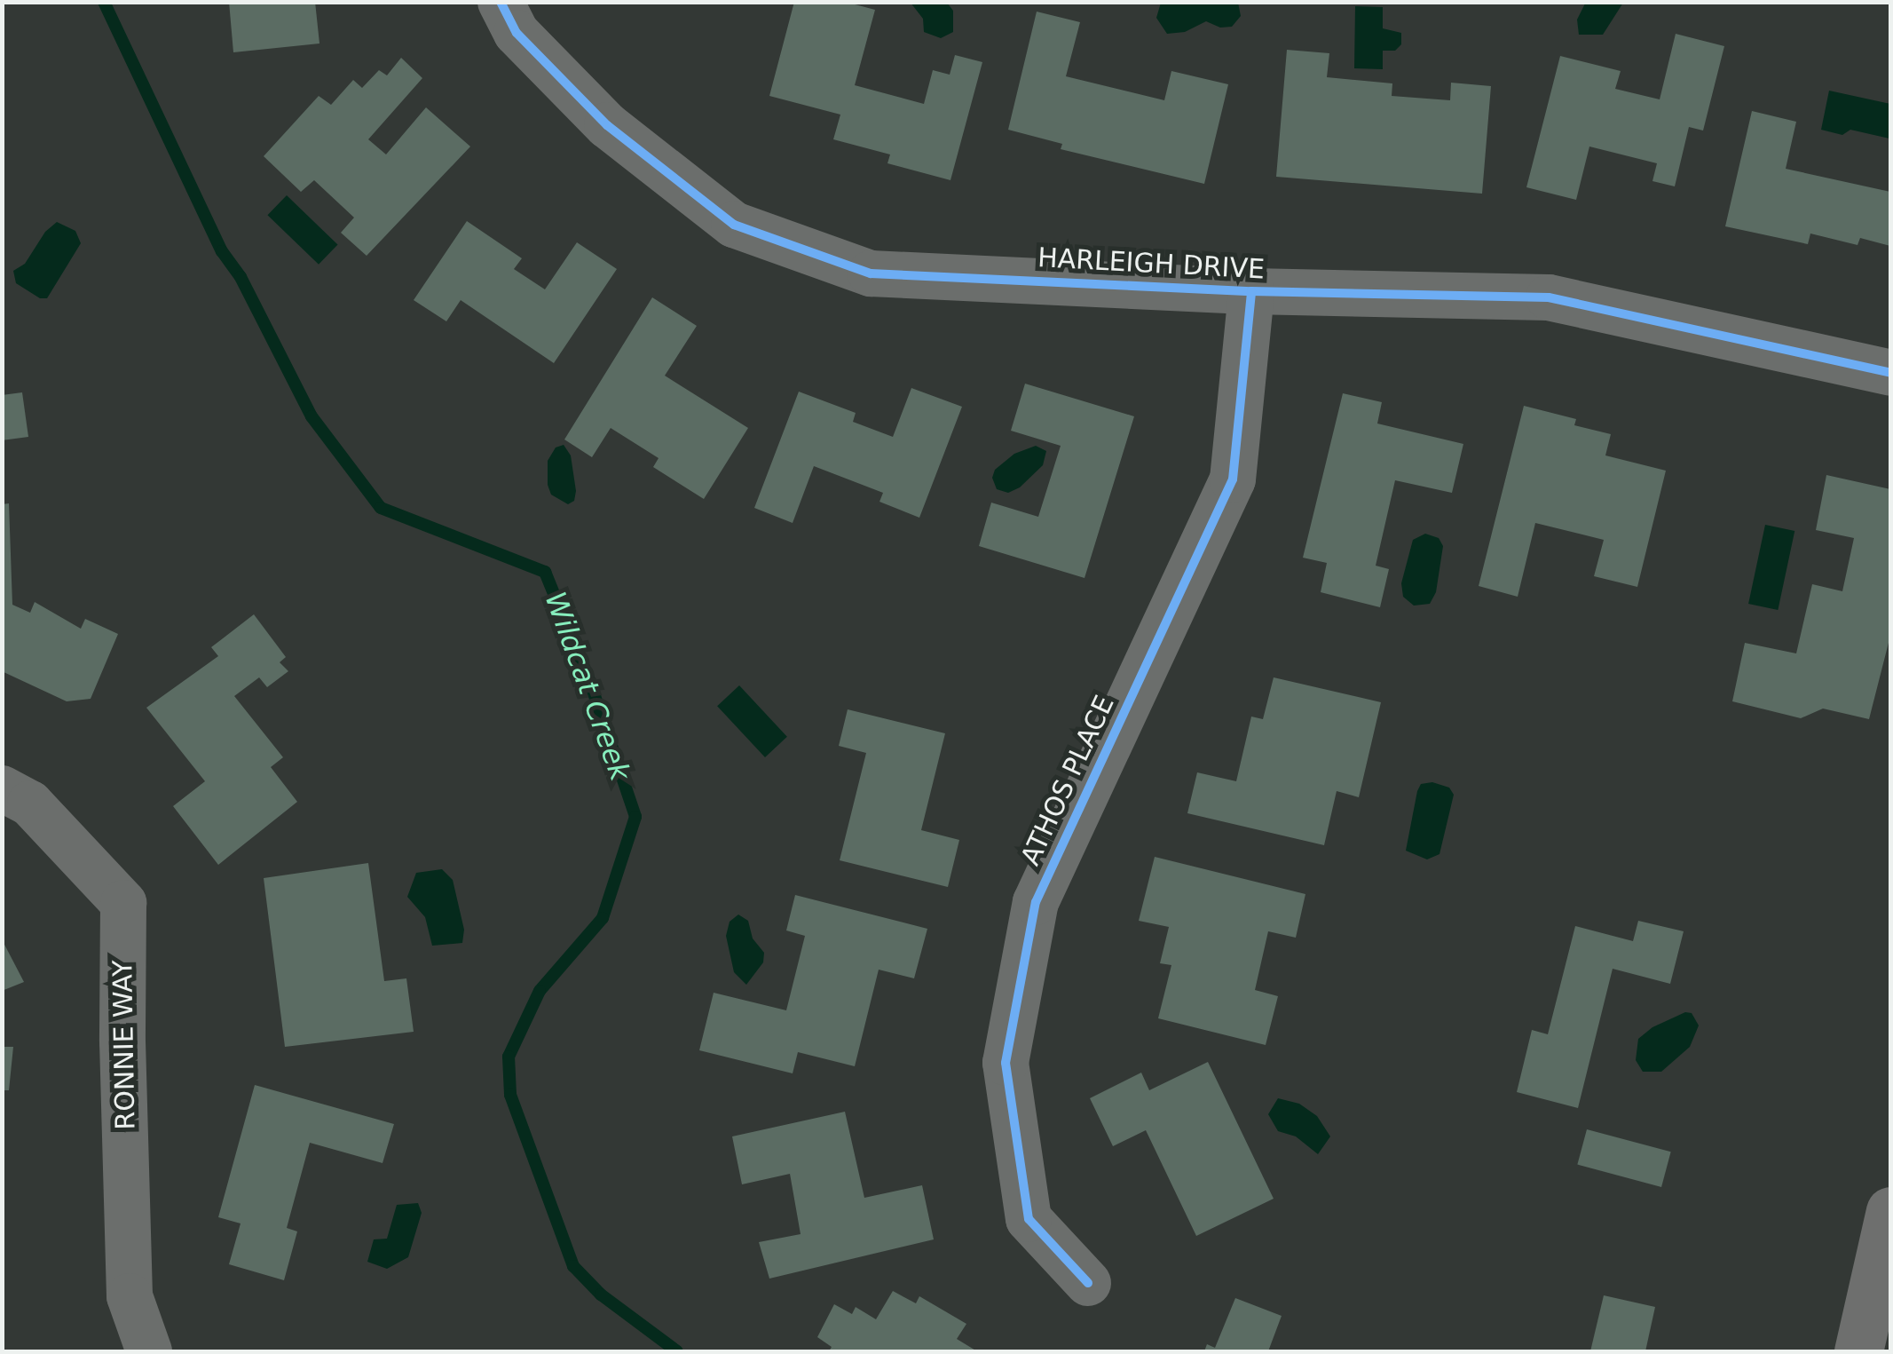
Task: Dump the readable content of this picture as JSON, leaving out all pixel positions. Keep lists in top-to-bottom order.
{
  "streets": {
    "street": ["HARLEIGH DRIVE", "ATHOS PLACE", "RONNIE WAY"]
  },
  "crossings": [
    ["HARLEIGH DRIVE", "ATHOS PLACE"]
  ],
  "water": ["Wildcat Creek"]
}
